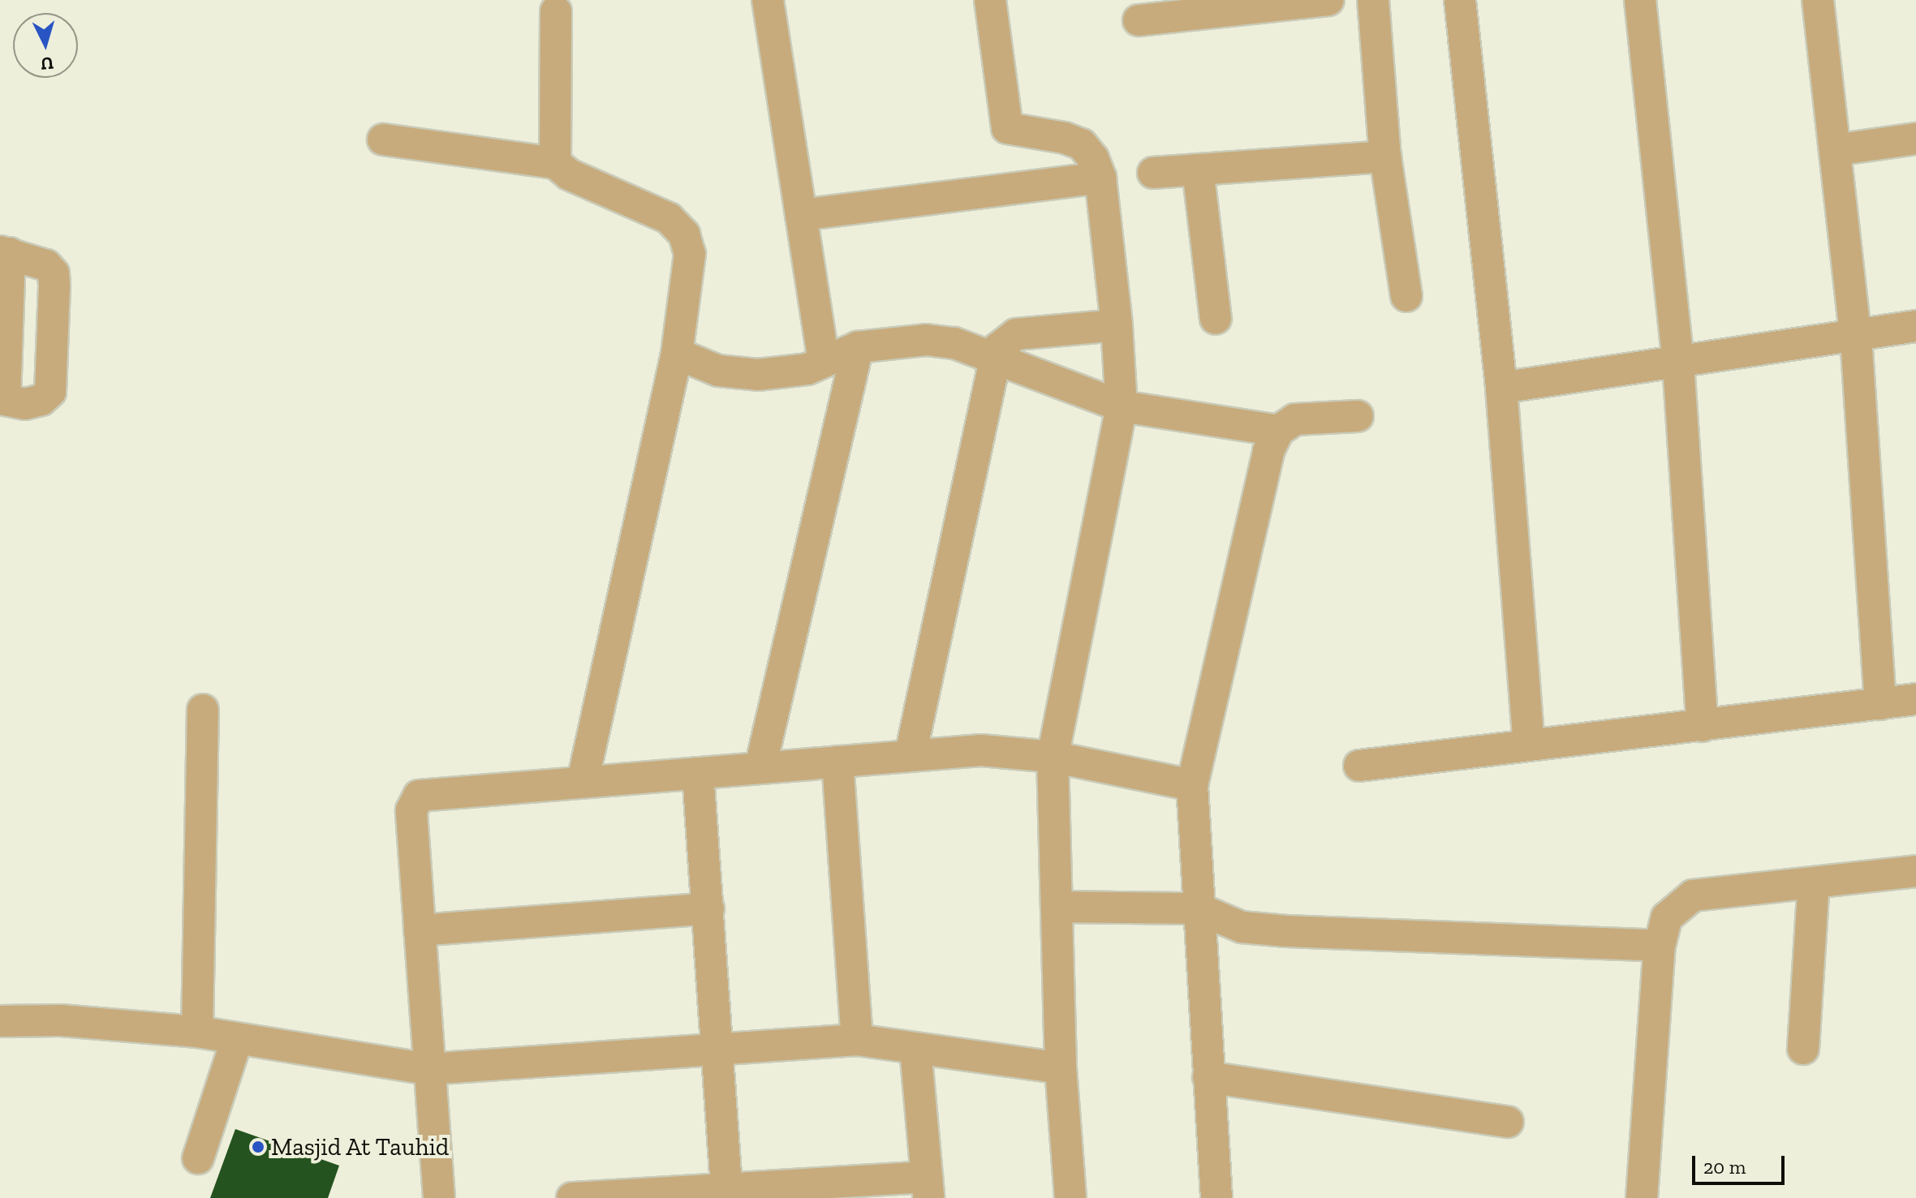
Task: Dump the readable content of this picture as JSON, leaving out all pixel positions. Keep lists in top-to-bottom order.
{
  "places": ["Masjid At Tauhid"],
  "scale_bar": "20 m",
  "north": "bottom"
}
